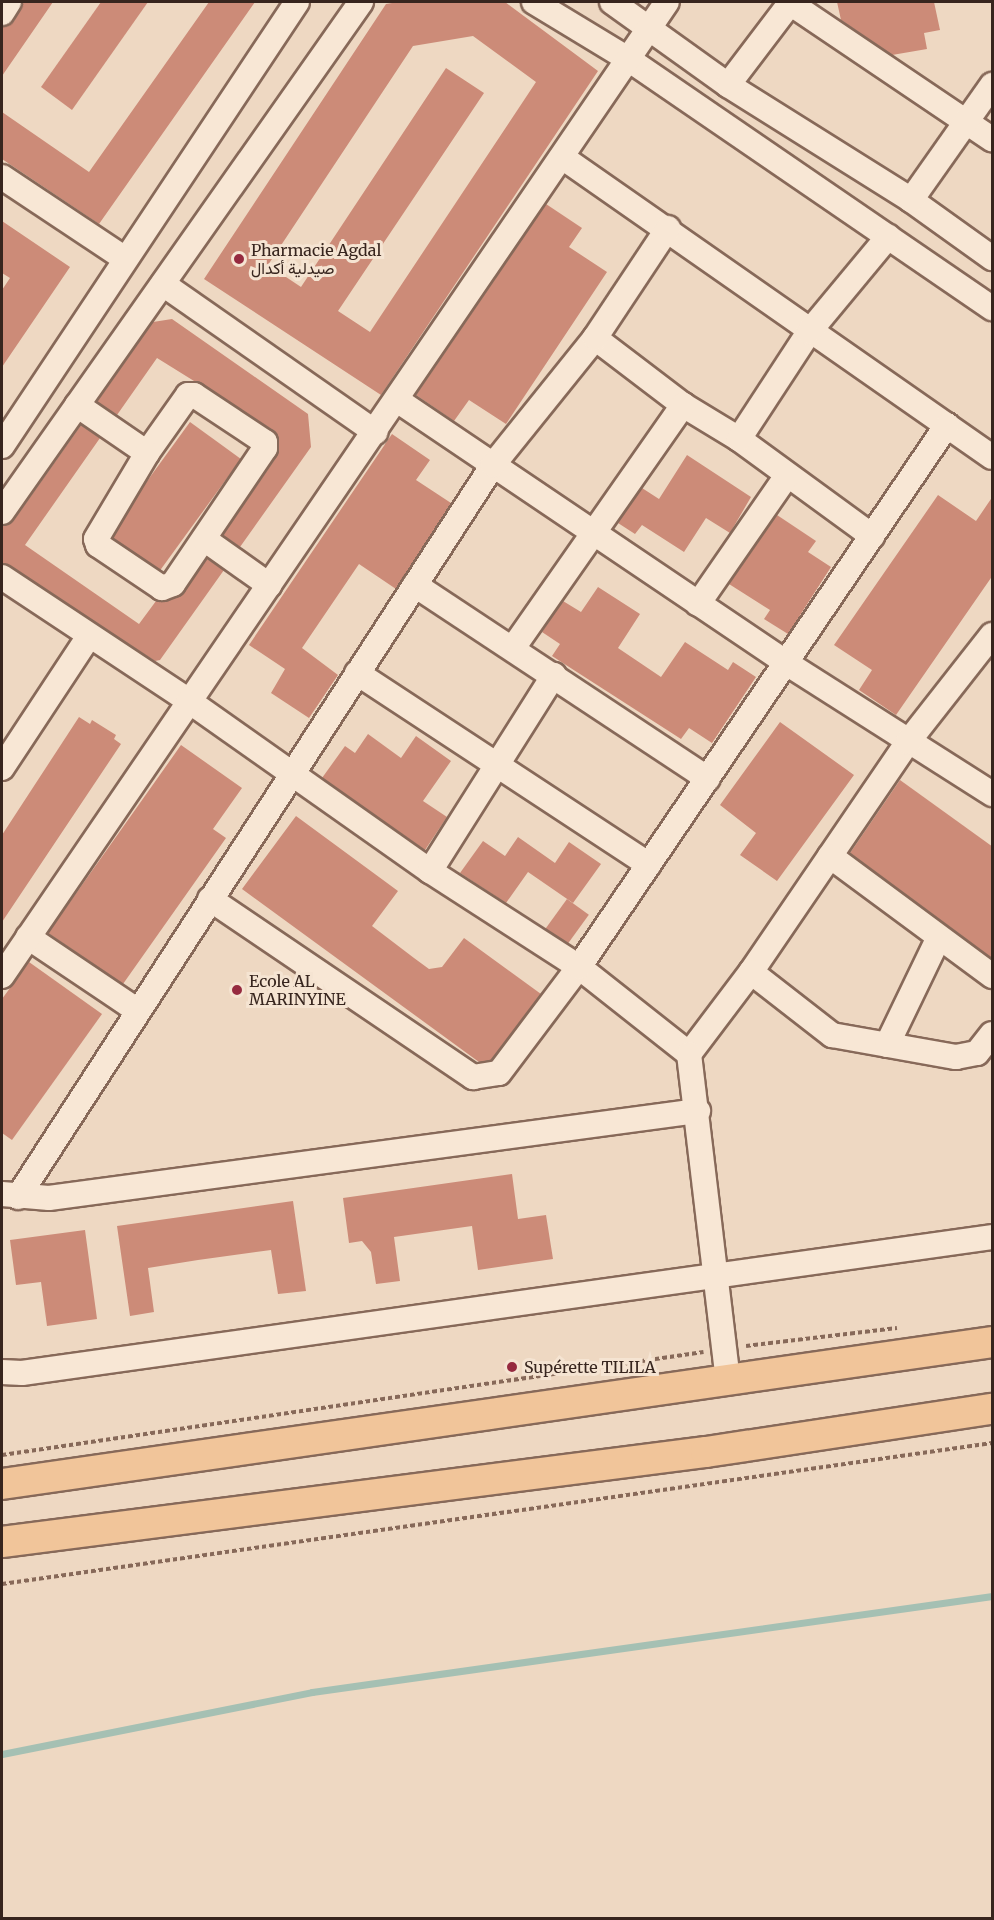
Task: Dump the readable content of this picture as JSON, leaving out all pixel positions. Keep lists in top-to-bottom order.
{
  "places": ["Pharmacie Agdal صيدلية أكدال", "Ecole AL MARINYINE", "Supérette TILILA"]
}
